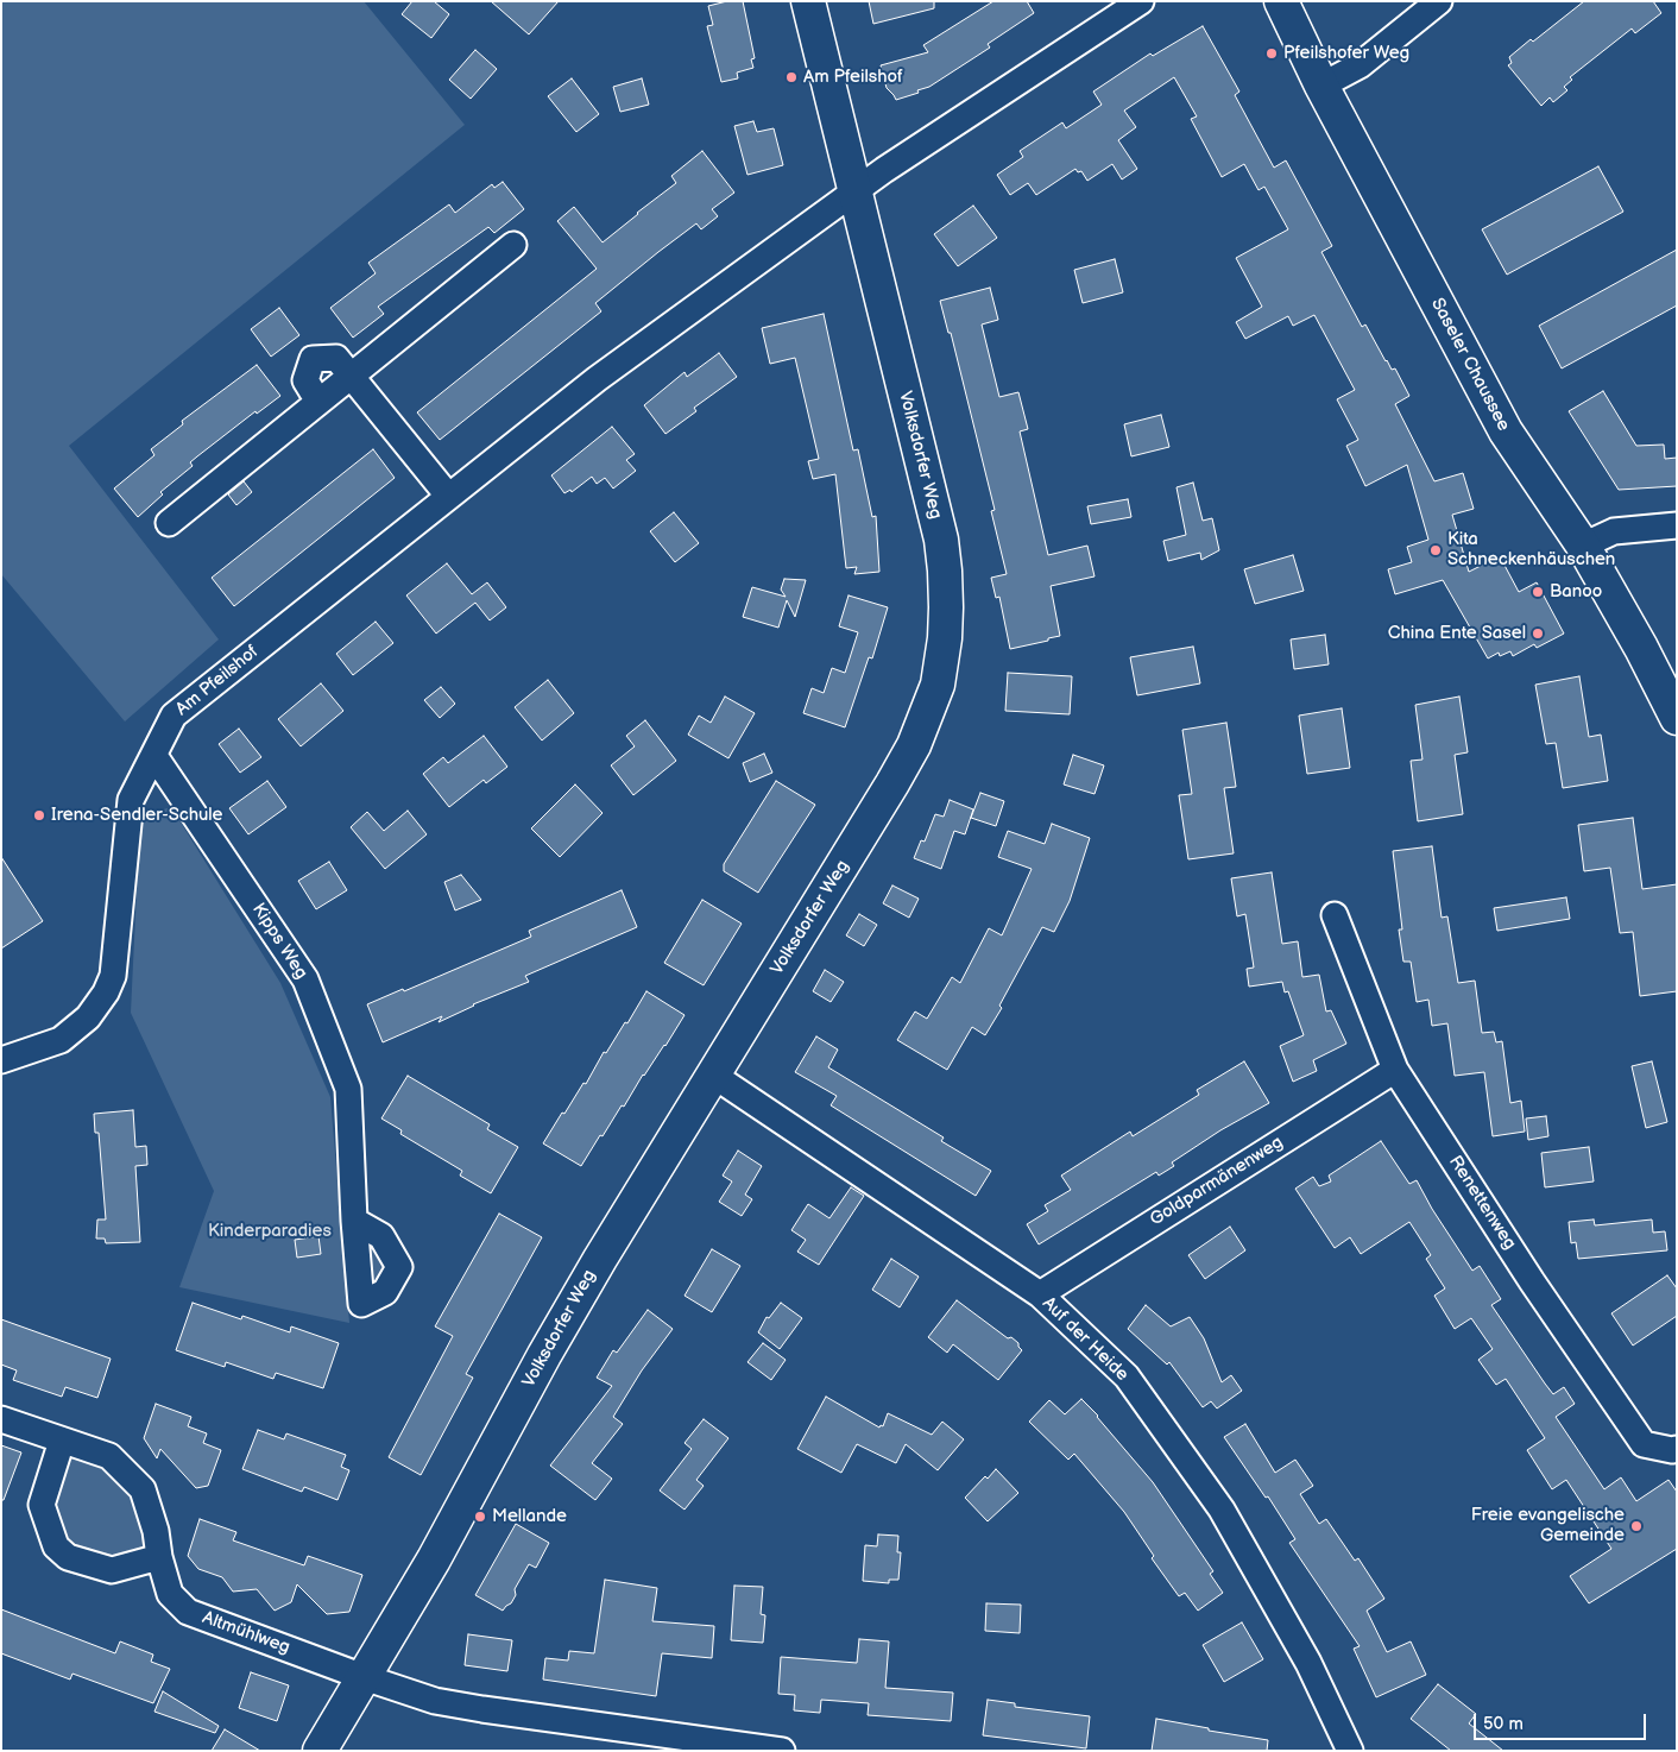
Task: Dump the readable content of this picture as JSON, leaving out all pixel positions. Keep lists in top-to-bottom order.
{
  "streets": {
    "street": [
      "Saseler Chaussee",
      "Volksdorfer Weg",
      "Am Pfeilshof",
      "Kipps Weg",
      "Goldparmänenweg",
      "Renettenweg",
      "Auf der Heide",
      "Altmühlweg"
    ]
  },
  "crossings": [
    ["Volksdorfer Weg", "Am Pfeilshof"],
    ["Volksdorfer Weg", "Auf der Heide"],
    ["Volksdorfer Weg", "Altmühlweg"],
    ["Am Pfeilshof", "Kipps Weg"],
    ["Goldparmänenweg", "Renettenweg"],
    ["Goldparmänenweg", "Auf der Heide"]
  ],
  "parks": ["Kinderparadies"],
  "places": [
    "Pfeilshofer Weg",
    "Am Pfeilshof",
    "Kita Schneckenhäuschen",
    "Banoo",
    "China Ente Sasel",
    "Irena-Sendler-Schule",
    "Mellande",
    "Freie evangelische Gemeinde"
  ],
  "scale_bar": "50 m"
}
